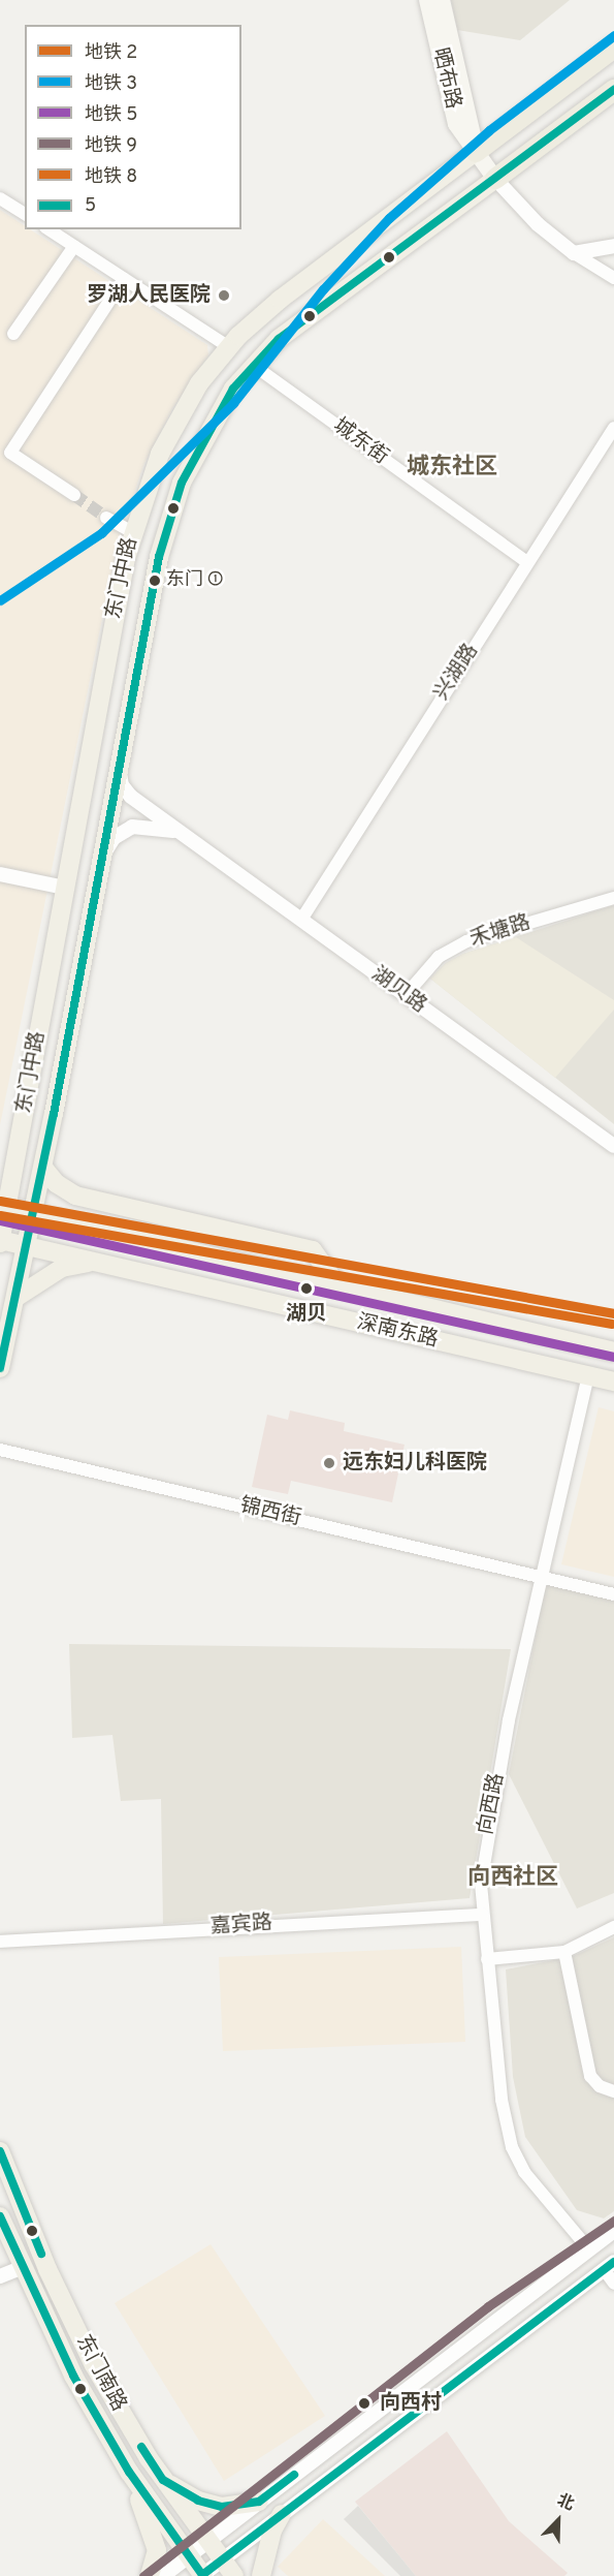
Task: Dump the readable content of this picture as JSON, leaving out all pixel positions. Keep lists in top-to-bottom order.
{
  "streets": {
    "highway": ["东门中路"],
    "main road": ["晒布路", "深南东路", "东门南路"],
    "street": [
      "城东街",
      "兴湖路",
      "禾塘路",
      "湖贝路",
      "锦西街",
      "向西路",
      "嘉宾路"
    ]
  },
  "crossings": [
    ["晒布路", "东门中路"],
    ["城东街", "东门中路"],
    ["城东街", "兴湖路"],
    ["东门中路", "湖贝路"],
    ["东门中路", "深南东路"],
    ["兴湖路", "湖贝路"],
    ["禾塘路", "湖贝路"],
    ["深南东路", "向西路"],
    ["锦西街", "向西路"],
    ["向西路", "嘉宾路"]
  ],
  "districts": ["城东社区", "向西社区"],
  "places": [
    "罗湖人民医院",
    "东门 ①",
    "湖贝",
    "远东妇儿科医院",
    "向西村"
  ],
  "lines": [
    "metro line 3",
    "transit line 5",
    "metro line 2",
    "metro line 8",
    "metro line 5",
    "metro line 9"
  ],
  "legend": [
    "地铁 2",
    "地铁 3",
    "地铁 5",
    "地铁 9",
    "地铁 8",
    "5"
  ],
  "north": "top right"
}
